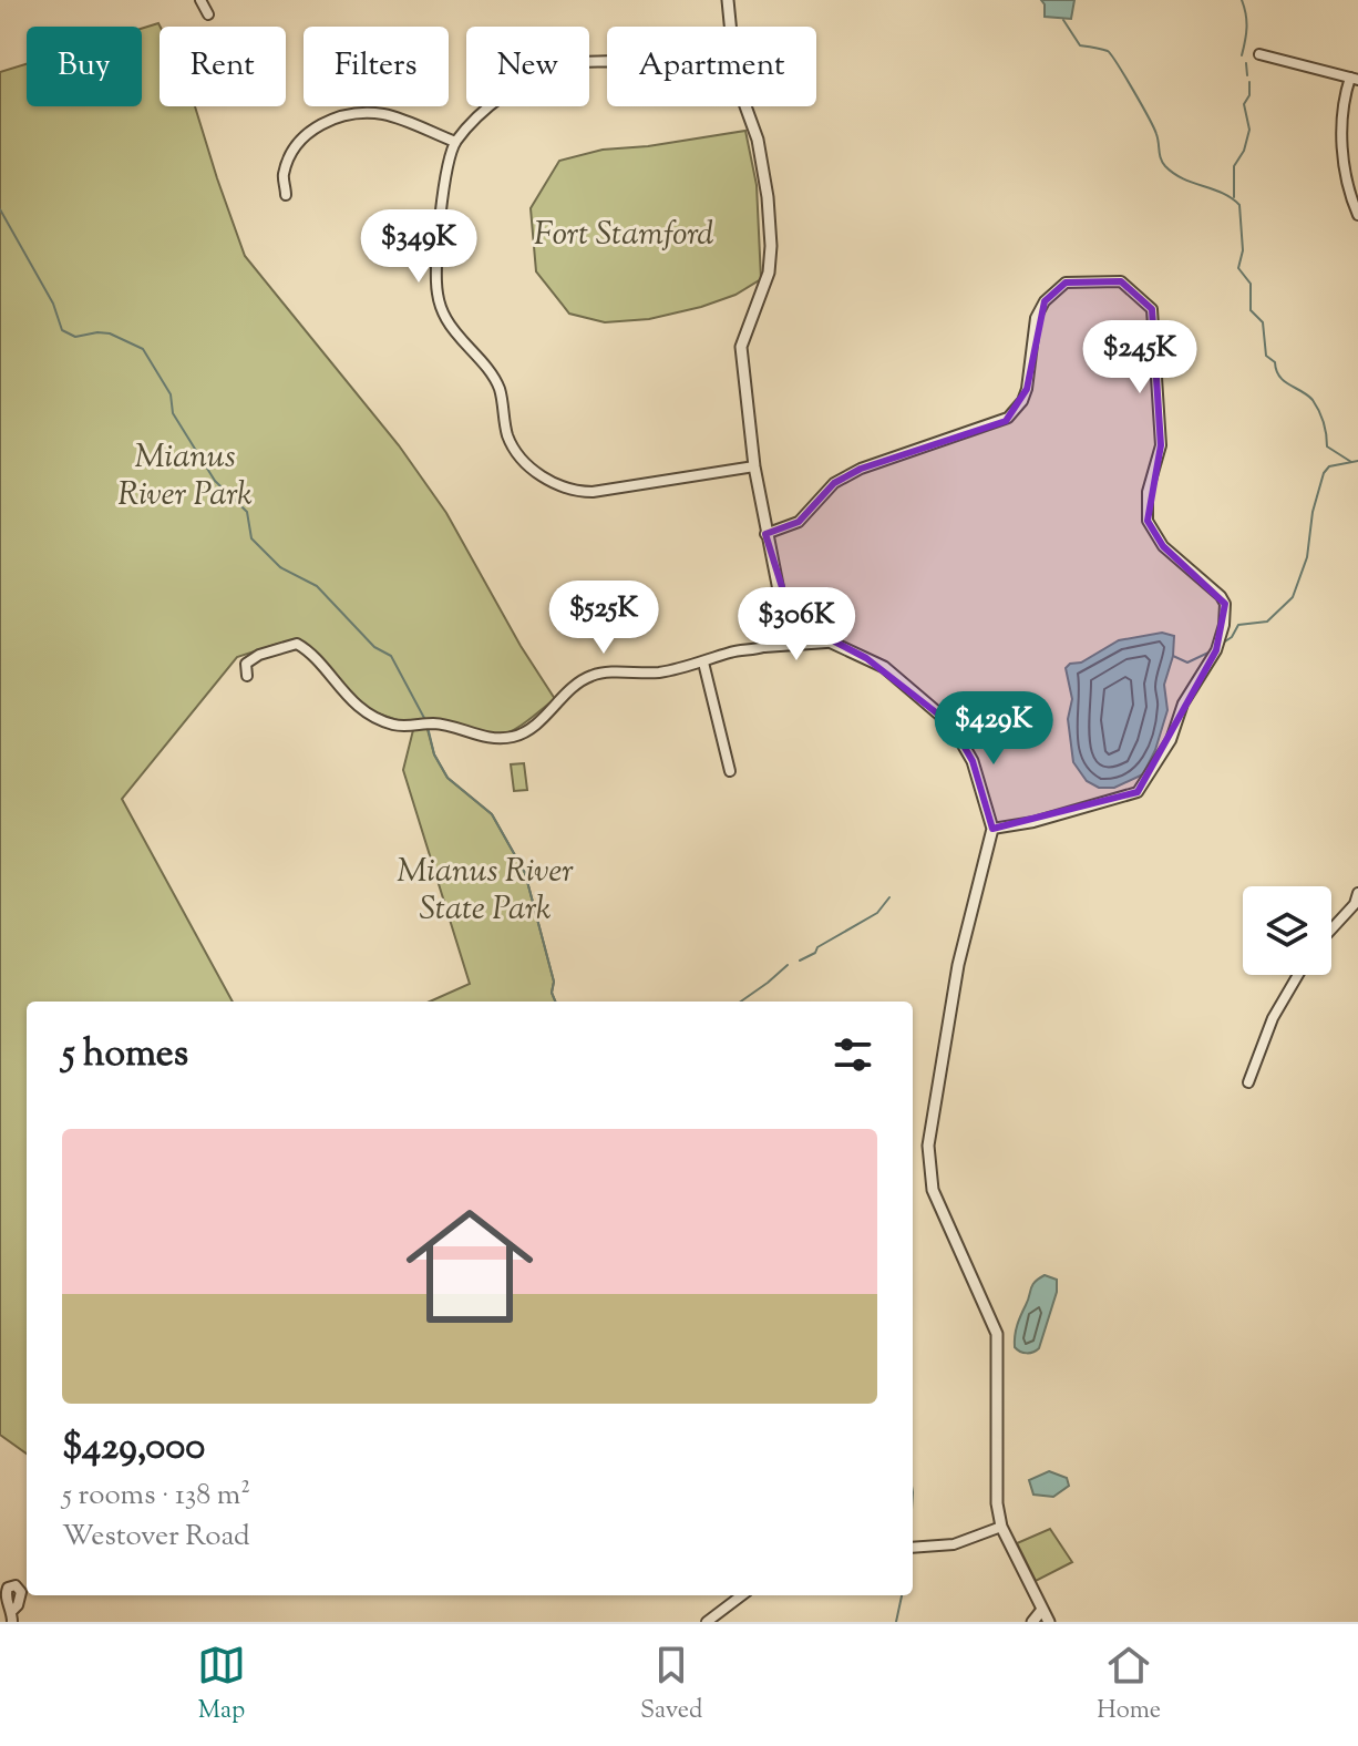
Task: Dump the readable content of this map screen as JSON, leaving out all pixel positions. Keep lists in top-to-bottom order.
{
  "parks": ["Fort Stamford", "Mianus River Park", "Mianus River State Park"],
  "page": {
    "chip": [
      "Buy",
      "Rent",
      "Filters",
      "New",
      "Apartment"
    ],
    "price": [
      "$349K",
      "$245K",
      "$525K",
      "$306K",
      "$429K"
    ],
    "heading": "5 homes",
    "list": [
      {
        "name": "$429,000",
        "note": "5 rooms · 138 m² · Westover Road"
      }
    ],
    "tabs": ["Map", "Saved", "Home"]
  }
}
